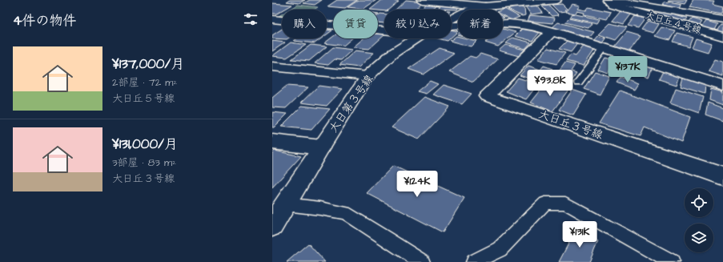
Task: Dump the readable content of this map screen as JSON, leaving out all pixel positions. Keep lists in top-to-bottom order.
{
  "streets": {
    "street": ["大日丘４号線", "大日第３号線", "大日丘３号線"]
  },
  "page": {
    "heading": "4件の物件",
    "chip": [
      "購入",
      "賃貸",
      "絞り込み",
      "新着"
    ],
    "list": [
      {
        "name": "¥137,000/月",
        "note": "2部屋 · 72 m² · 大日丘５号線"
      },
      {
        "name": "¥131,000/月",
        "note": "3部屋 · 83 m² · 大日丘３号線"
      }
    ],
    "price": [
      "¥137K",
      "¥93.8K",
      "¥124K",
      "¥131K"
    ]
  }
}
